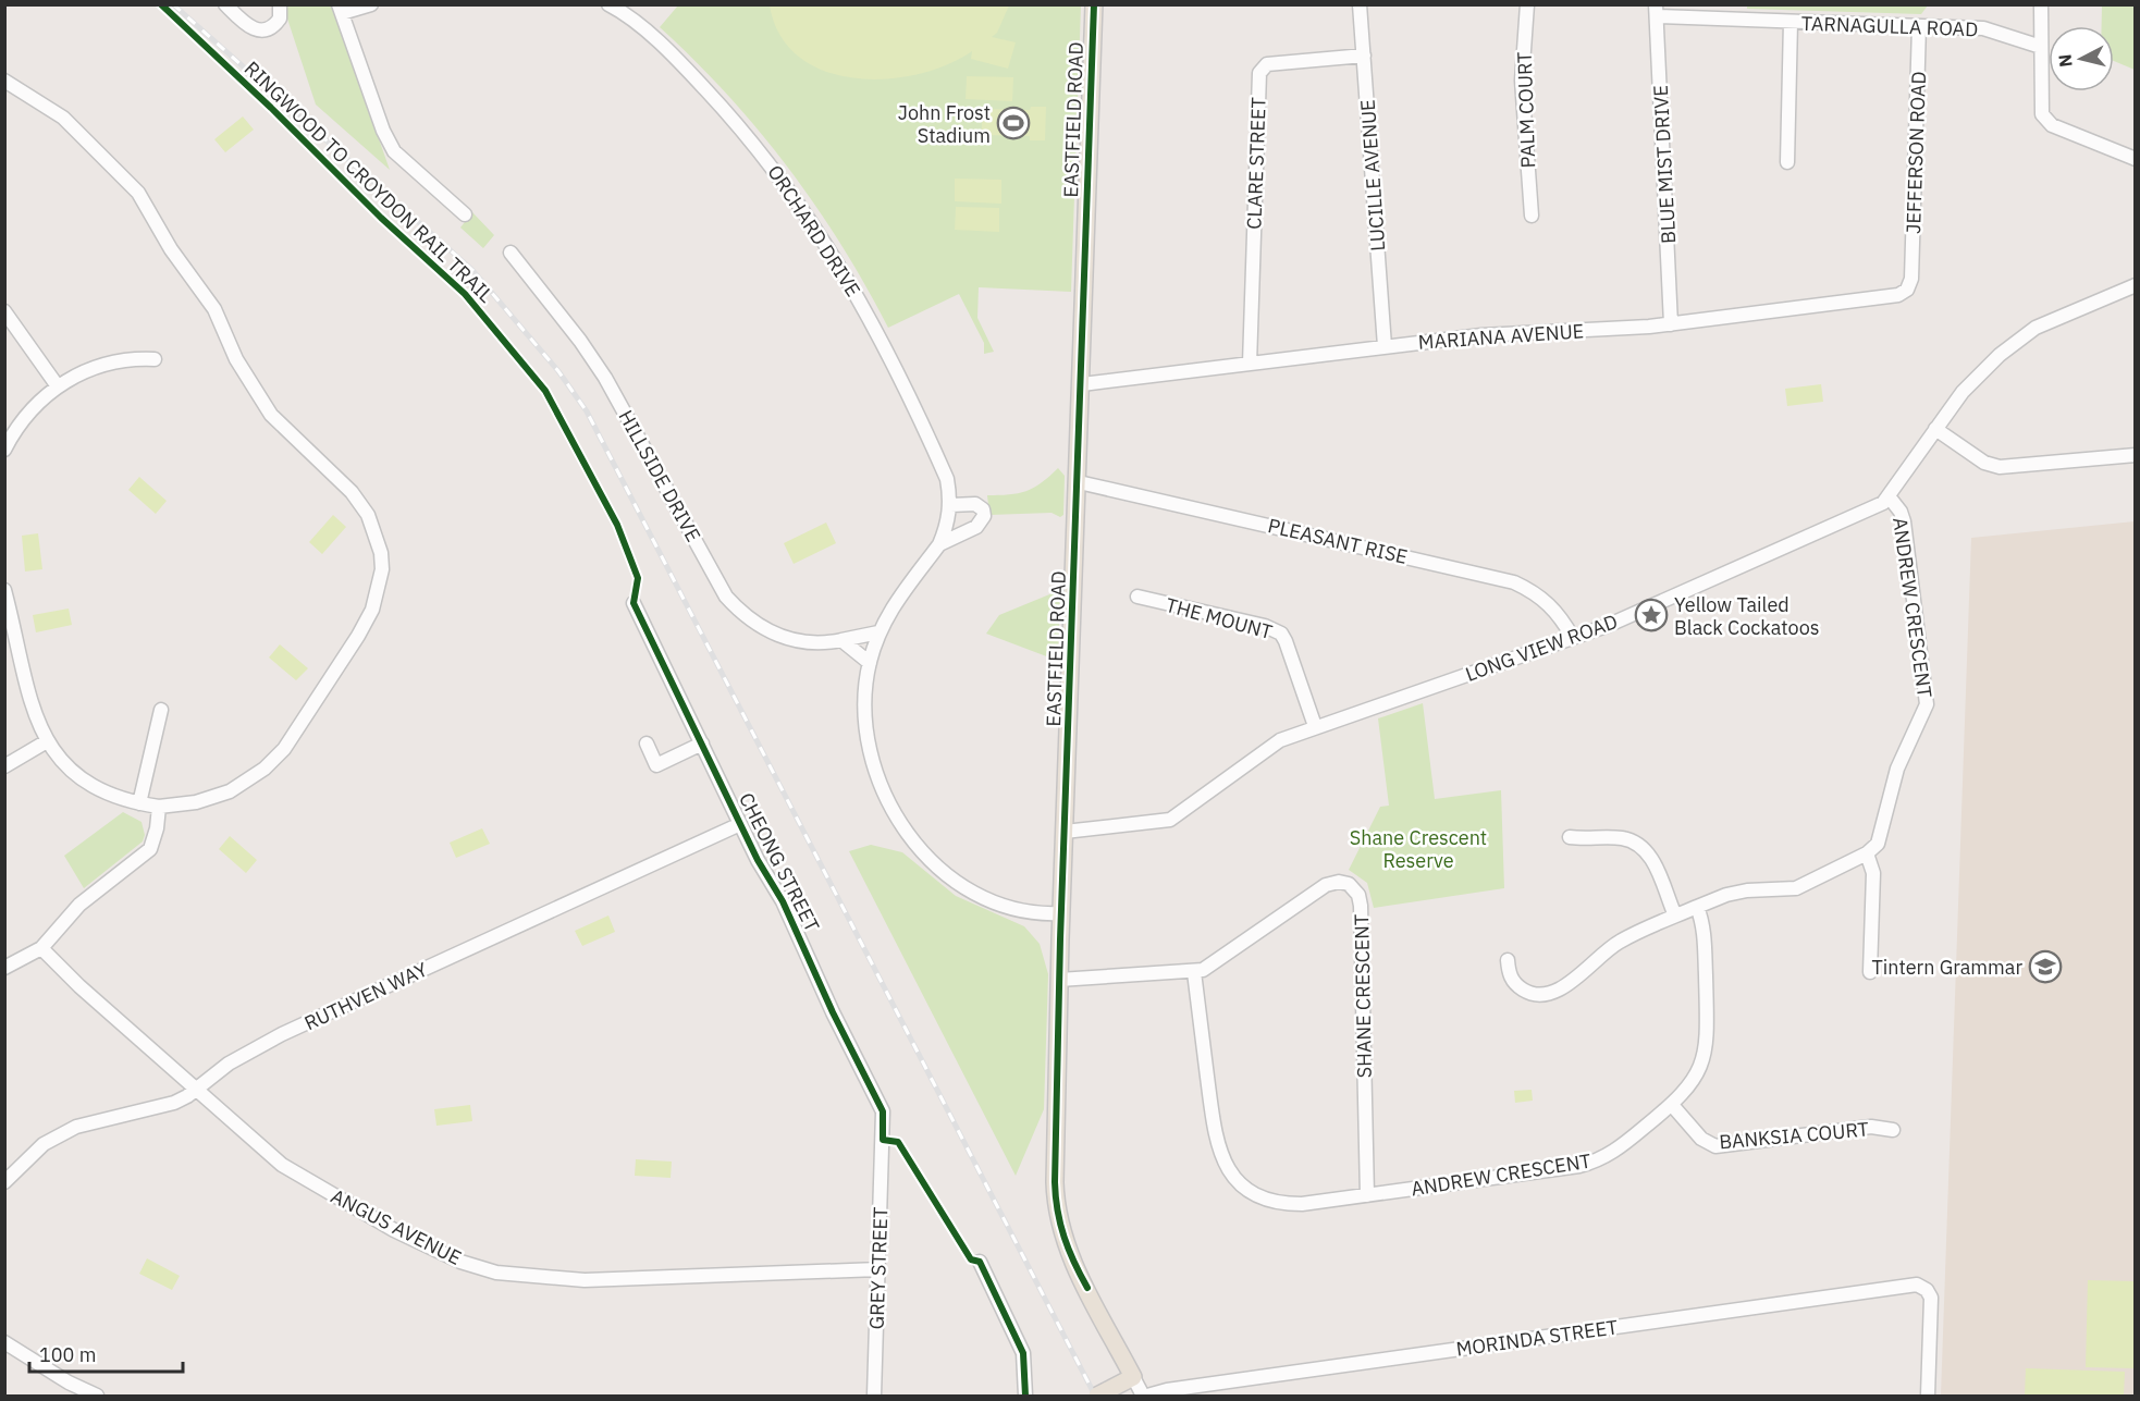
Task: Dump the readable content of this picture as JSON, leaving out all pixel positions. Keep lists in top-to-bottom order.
{
  "streets": {
    "main road": ["EASTFIELD ROAD"],
    "street": [
      "TARNAGULLA ROAD",
      "PALM COURT",
      "JEFFERSON ROAD",
      "CLARE STREET",
      "BLUE MIST DRIVE",
      "LUCILLE AVENUE",
      "ORCHARD DRIVE",
      "MARIANA AVENUE",
      "HILLSIDE DRIVE",
      "PLEASANT RISE",
      "ANDREW CRESCENT",
      "THE MOUNT",
      "LONG VIEW ROAD",
      "CHEONG STREET",
      "RUTHVEN WAY",
      "SHANE CRESCENT",
      "BANKSIA COURT",
      "ANGUS AVENUE",
      "GREY STREET",
      "MORINDA STREET"
    ],
    "cycle path": ["RINGWOOD TO CROYDON RAIL TRAIL"]
  },
  "crossings": [
    ["TARNAGULLA ROAD", "JEFFERSON ROAD"],
    ["TARNAGULLA ROAD", "BLUE MIST DRIVE"],
    ["EASTFIELD ROAD", "MARIANA AVENUE"],
    ["EASTFIELD ROAD", "PLEASANT RISE"],
    ["EASTFIELD ROAD", "LONG VIEW ROAD"],
    ["EASTFIELD ROAD", "SHANE CRESCENT"],
    ["JEFFERSON ROAD", "MARIANA AVENUE"],
    ["CLARE STREET", "LUCILLE AVENUE"],
    ["CLARE STREET", "MARIANA AVENUE"],
    ["BLUE MIST DRIVE", "MARIANA AVENUE"],
    ["LUCILLE AVENUE", "MARIANA AVENUE"],
    ["PLEASANT RISE", "LONG VIEW ROAD"],
    ["ANDREW CRESCENT", "LONG VIEW ROAD"],
    ["ANDREW CRESCENT", "SHANE CRESCENT"],
    ["ANDREW CRESCENT", "BANKSIA COURT"],
    ["THE MOUNT", "LONG VIEW ROAD"],
    ["CHEONG STREET", "RUTHVEN WAY"],
    ["CHEONG STREET", "GREY STREET"],
    ["RUTHVEN WAY", "ANGUS AVENUE"],
    ["ANGUS AVENUE", "GREY STREET"]
  ],
  "parks": ["Shane Crescent Reserve"],
  "places": {
    "sports": ["John Frost Stadium"],
    "place": ["Yellow Tailed Black Cockatoos"],
    "school or university": ["Tintern Grammar"]
  },
  "scale_bar": "100 m",
  "north": "left"
}
